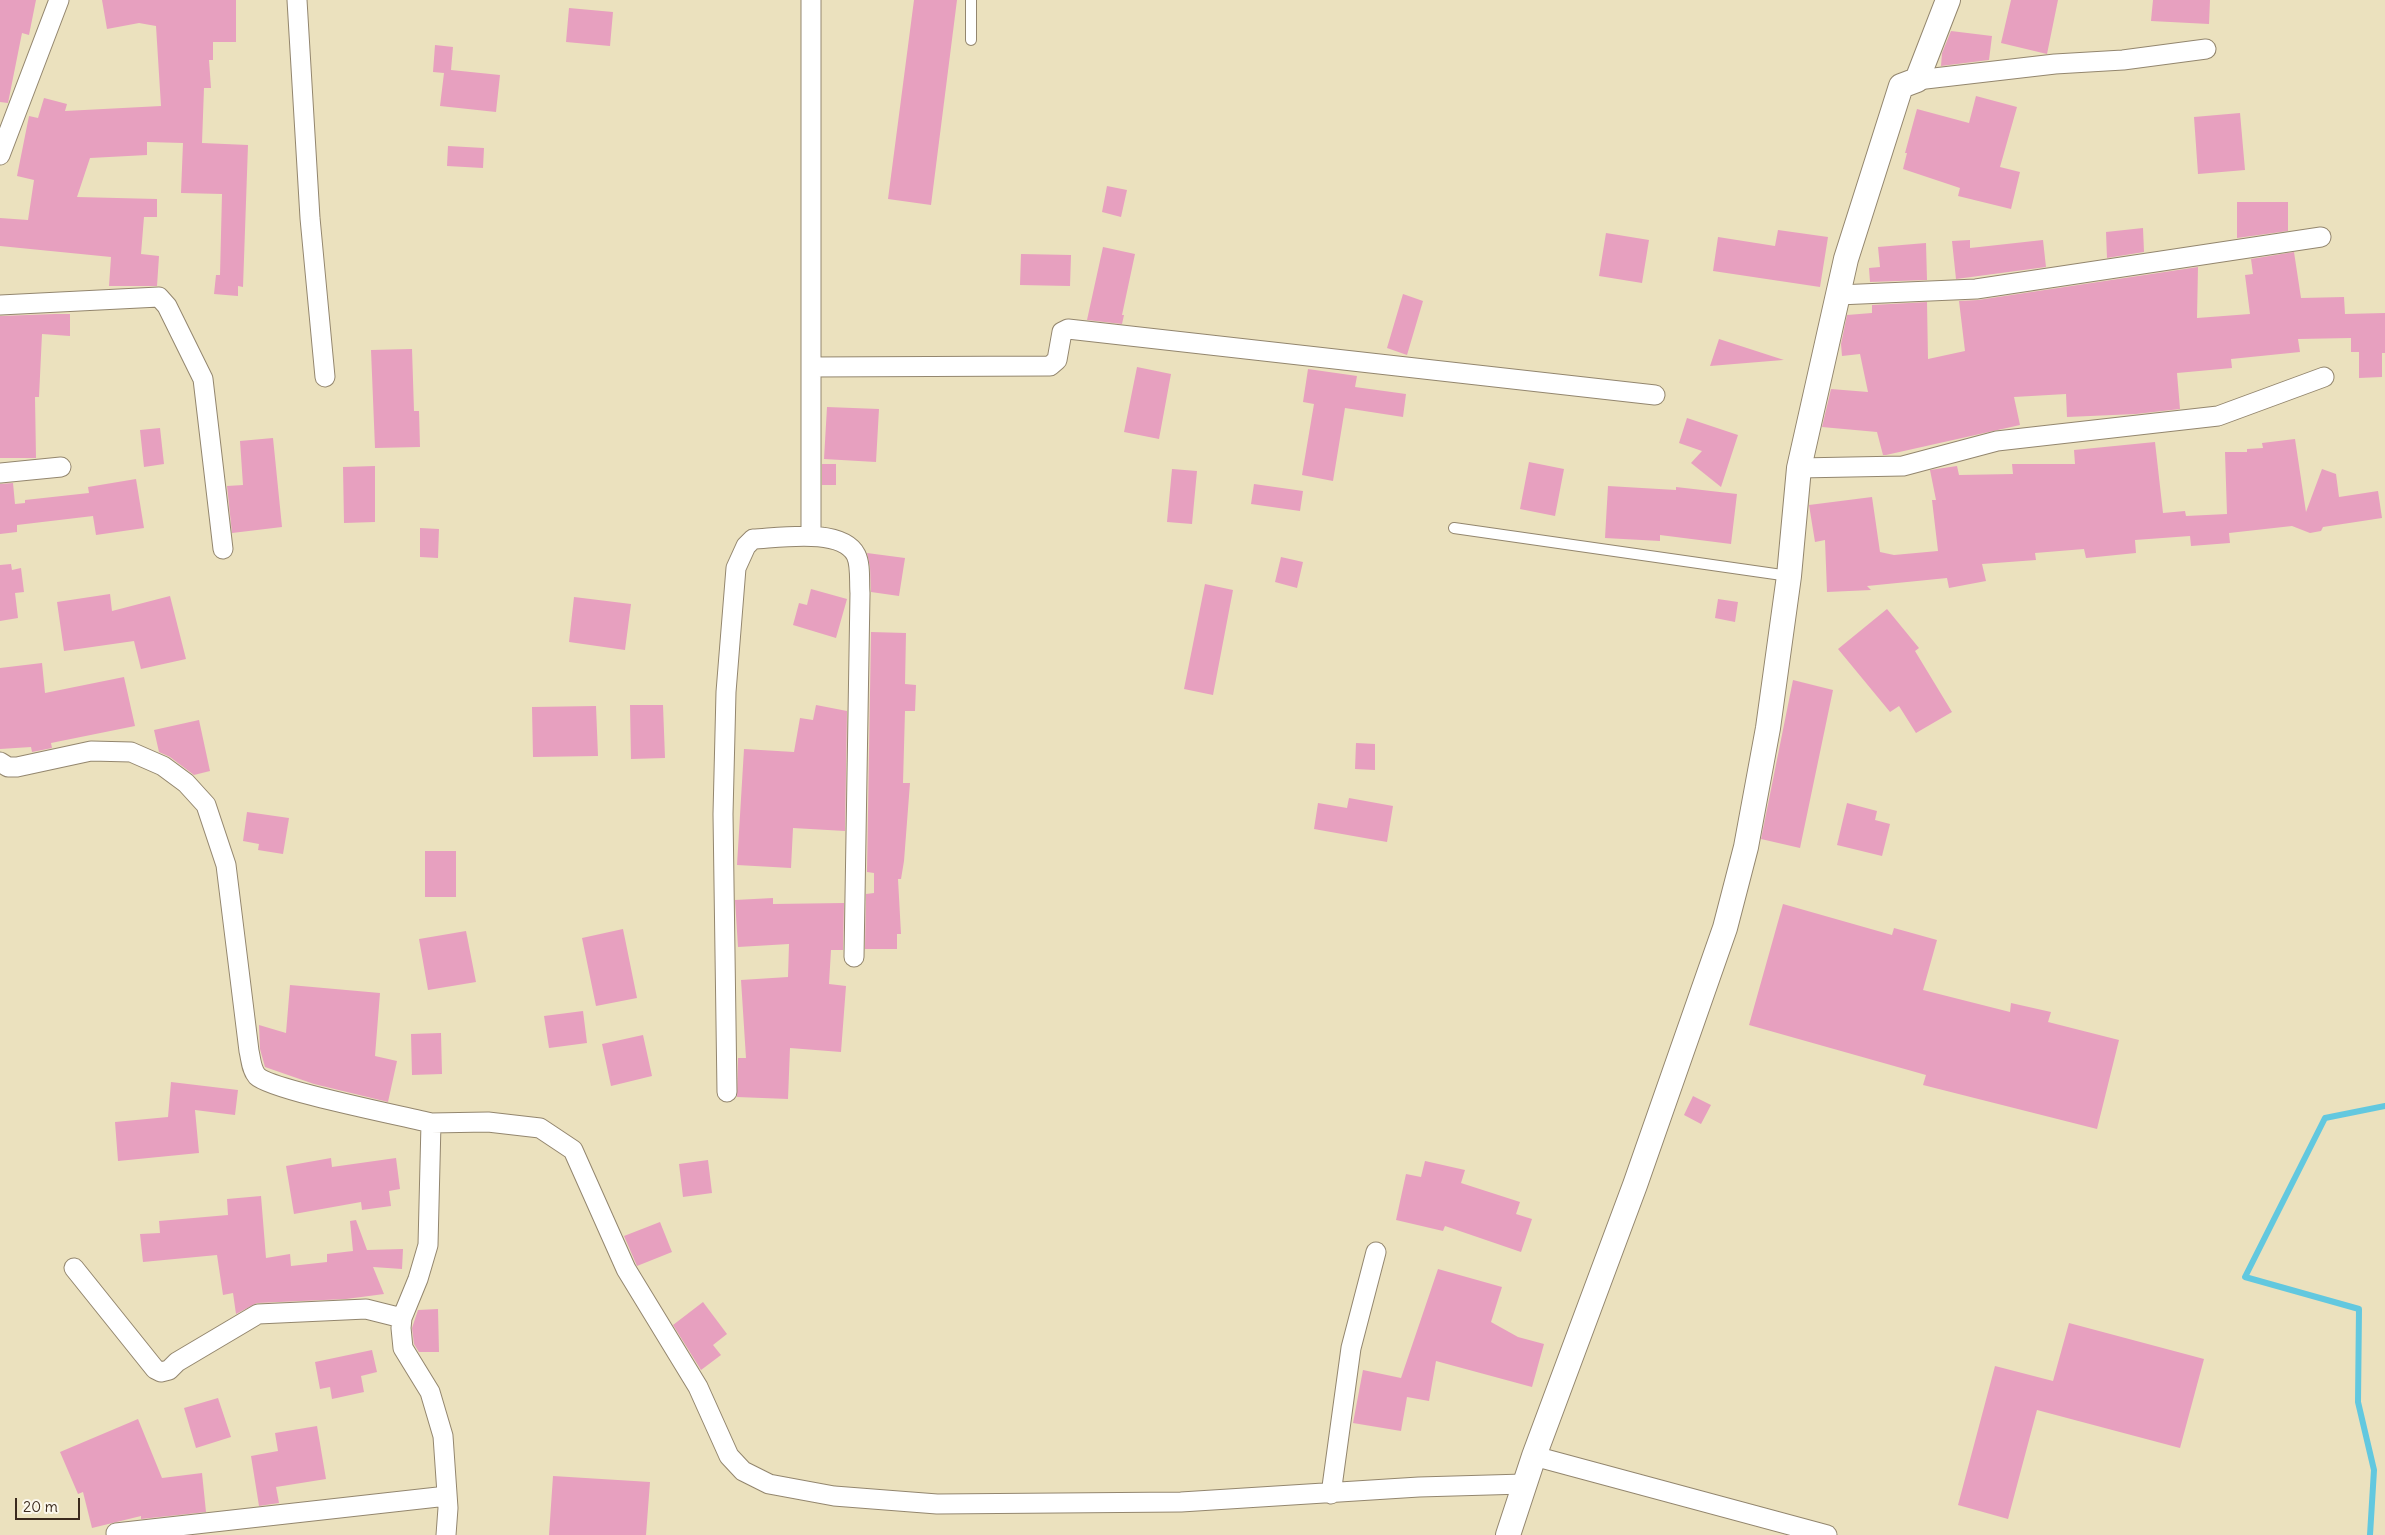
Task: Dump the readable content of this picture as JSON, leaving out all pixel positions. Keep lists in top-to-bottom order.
{
  "scale_bar": "20 m"
}
